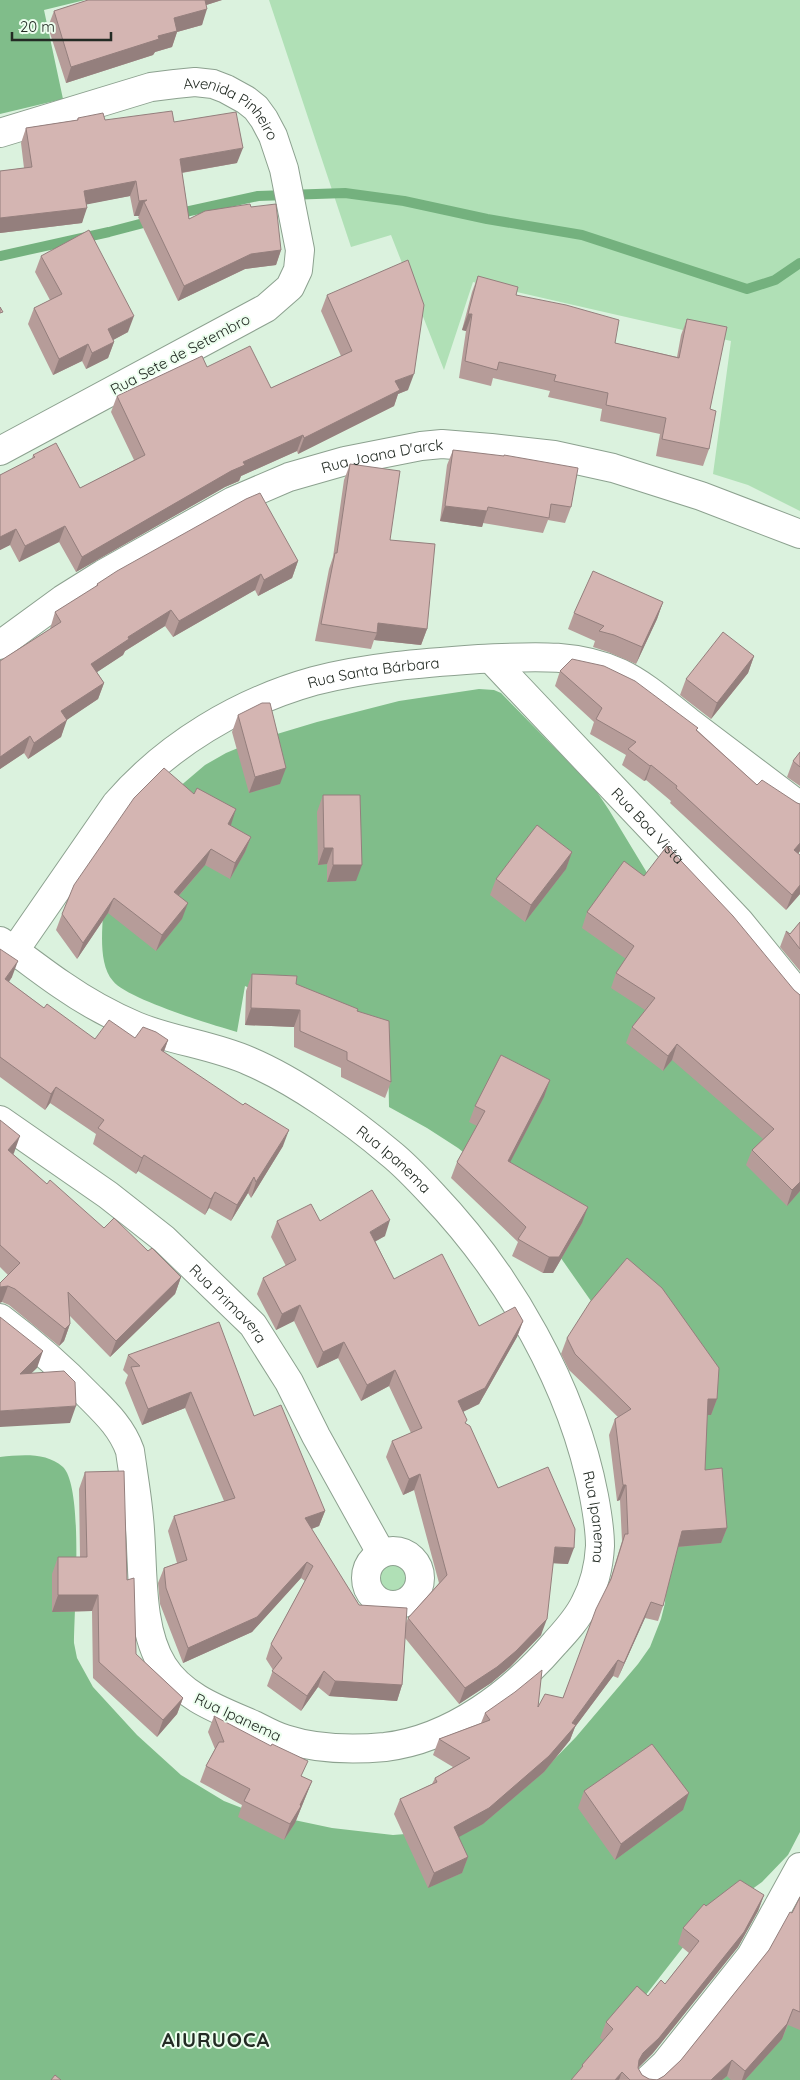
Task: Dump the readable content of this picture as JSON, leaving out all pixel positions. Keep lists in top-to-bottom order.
{
  "streets": {
    "street": [
      "Avenida Pinheiro",
      "Rua Sete de Setembro",
      "Rua Joana D'arck",
      "Rua Santa Bárbara",
      "Rua Boa Vista",
      "Rua Ipanema",
      "Rua Primavera"
    ]
  },
  "crossings": [
    ["Avenida Pinheiro", "Rua Sete de Setembro"],
    ["Rua Santa Bárbara", "Rua Boa Vista"],
    ["Rua Santa Bárbara", "Rua Ipanema"]
  ],
  "districts": ["AIURUOCA"],
  "scale_bar": "20 m"
}
